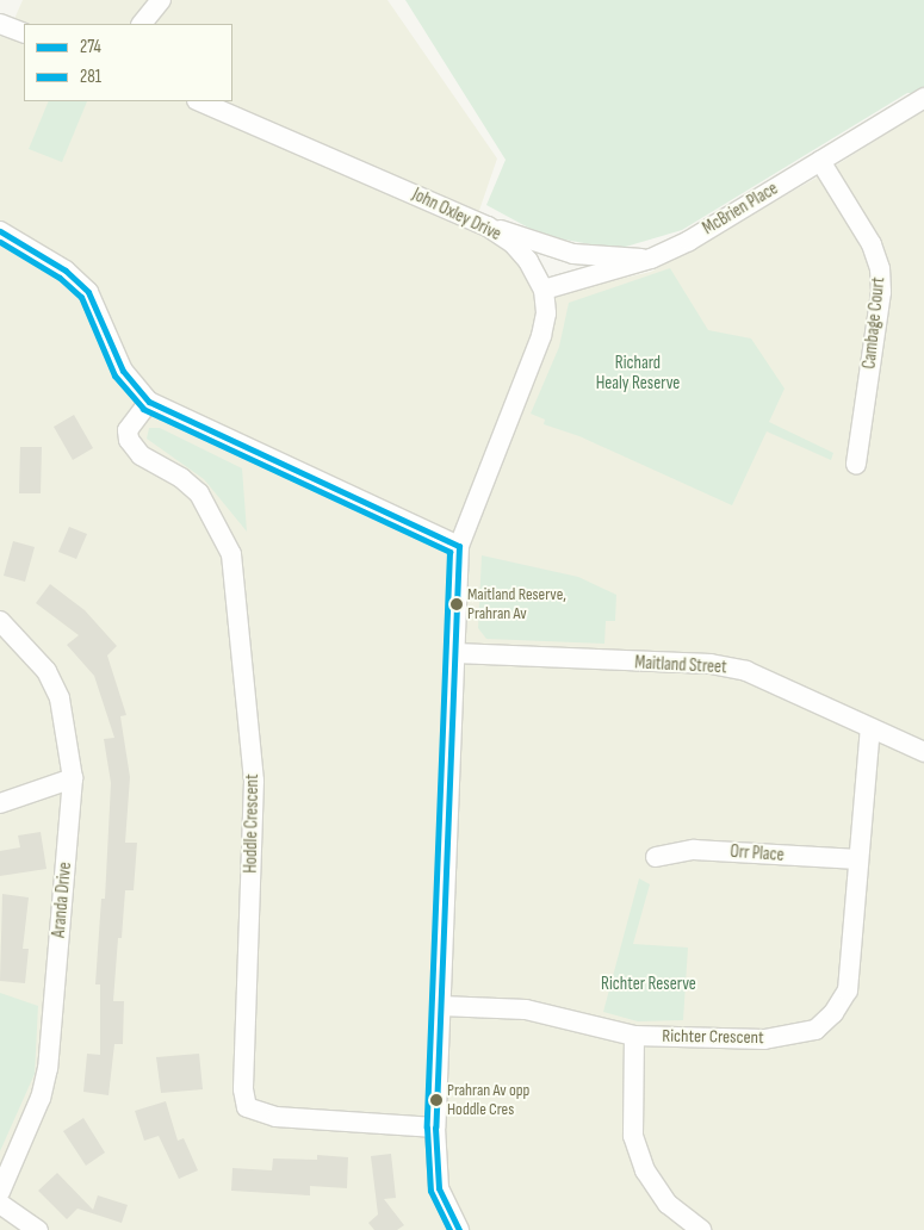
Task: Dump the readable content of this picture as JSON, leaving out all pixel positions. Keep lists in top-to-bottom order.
{
  "streets": {
    "street": [
      "McBrien Place",
      "John Oxley Drive",
      "Cambage Court",
      "Maitland Street",
      "Hoddle Crescent",
      "Orr Place",
      "Aranda Drive",
      "Richter Crescent"
    ]
  },
  "crossings": [
    ["McBrien Place", "John Oxley Drive"],
    ["McBrien Place", "Cambage Court"],
    ["John Oxley Drive", "Maitland Street"],
    ["John Oxley Drive", "Hoddle Crescent"],
    ["John Oxley Drive", "Richter Crescent"],
    ["Maitland Street", "Richter Crescent"],
    ["Orr Place", "Richter Crescent"]
  ],
  "parks": ["Richard Healy Reserve", "Richter Reserve"],
  "places": ["Maitland Reserve, Prahran Av", "Prahran Av opp Hoddle Cres"],
  "lines": ["transit line 274", "transit line 281"],
  "legend": ["274", "281"]
}
